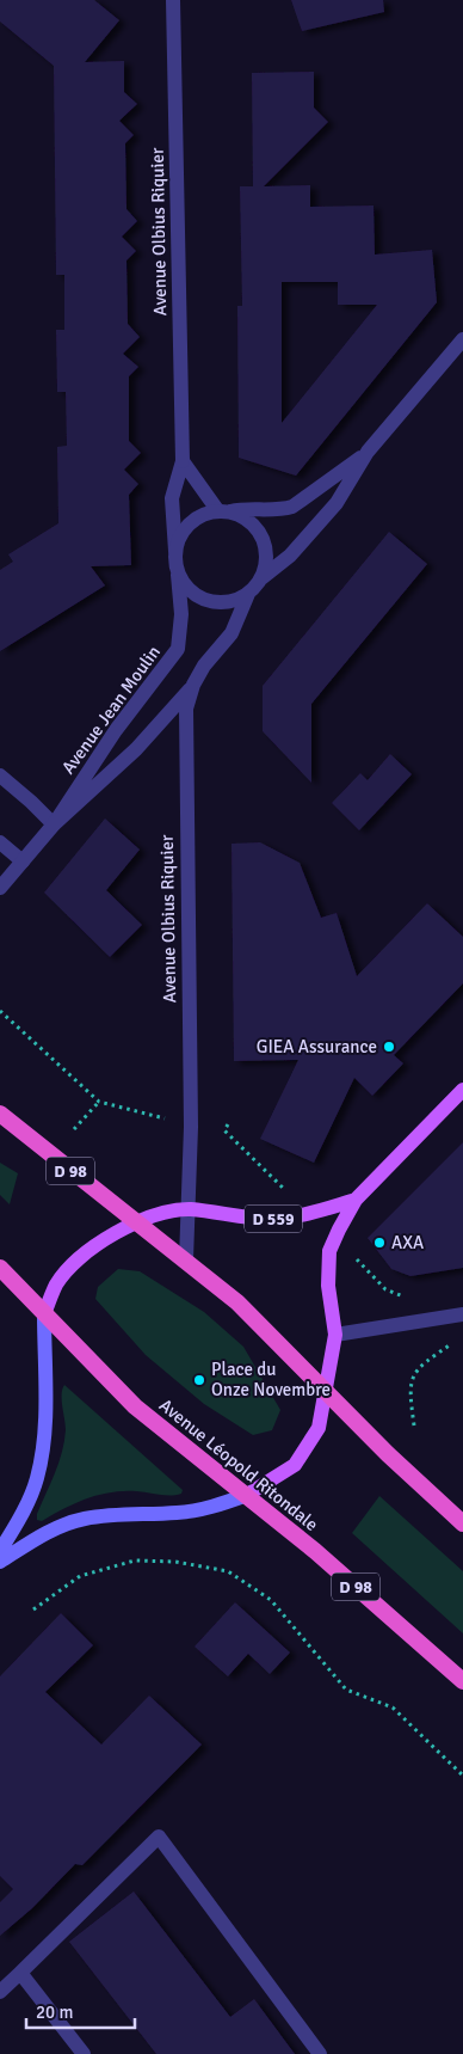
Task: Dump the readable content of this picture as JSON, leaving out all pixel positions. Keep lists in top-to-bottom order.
{
  "streets": {
    "highway": ["D 98", "Avenue Léopold Ritondale"],
    "main road": ["D 559"],
    "street": ["Avenue Olbius Riquier", "Avenue Jean Moulin"]
  },
  "crossings": [
    ["Avenue Olbius Riquier", "Avenue Jean Moulin"],
    ["Avenue Olbius Riquier", "D 98"],
    ["Avenue Olbius Riquier", "D 559"],
    ["D 98", "D 559"],
    ["D 559", "Avenue Léopold Ritondale"]
  ],
  "places": ["GIEA Assurance", "AXA", "Place du Onze Novembre"],
  "scale_bar": "20 m"
}
